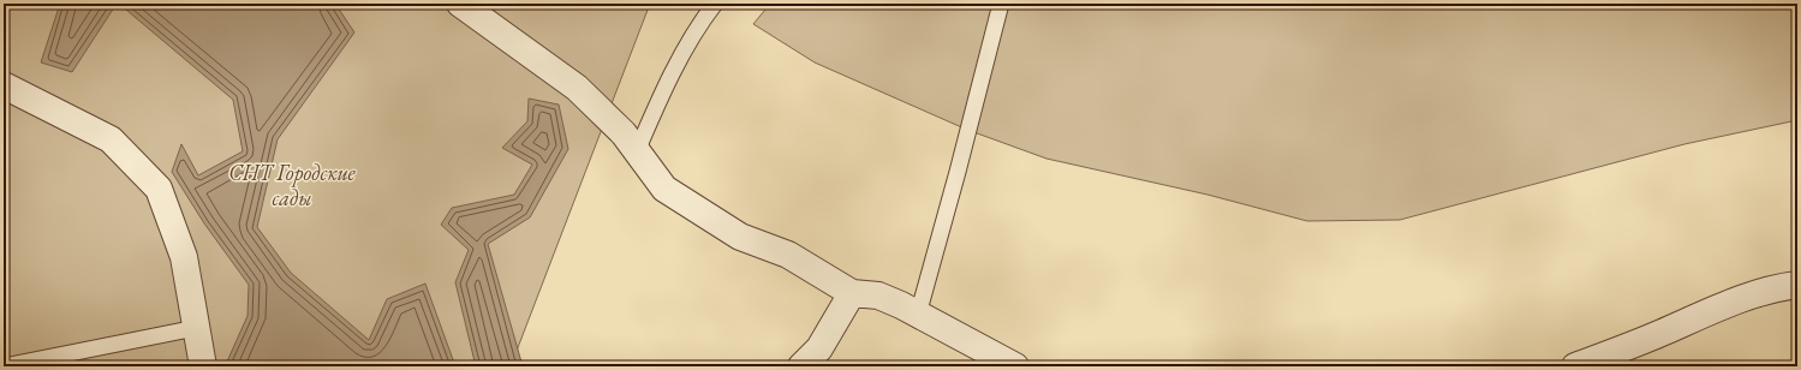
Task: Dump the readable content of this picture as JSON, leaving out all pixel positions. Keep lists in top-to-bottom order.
{
  "parks": ["СНТ Городские сады"]
}
